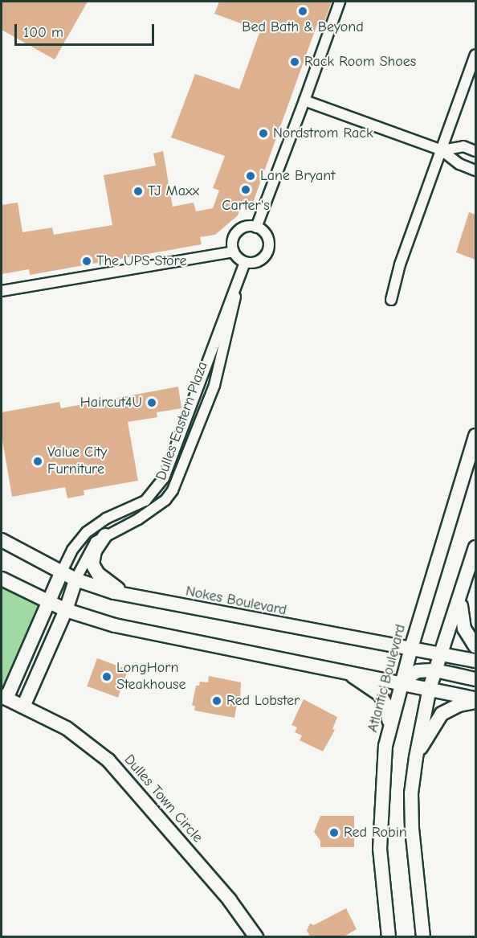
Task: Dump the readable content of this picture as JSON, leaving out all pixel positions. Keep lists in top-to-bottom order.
{
  "streets": {
    "main road": ["Nokes Boulevard", "Atlantic Boulevard", "Dulles Town Circle"],
    "street": ["Dulles Eastern Plaza"]
  },
  "crossings": [
    ["Dulles Eastern Plaza", "Nokes Boulevard"],
    ["Dulles Eastern Plaza", "Dulles Town Circle"],
    ["Nokes Boulevard", "Atlantic Boulevard"],
    ["Nokes Boulevard", "Dulles Town Circle"]
  ],
  "places": [
    "Bed Bath & Beyond",
    "Rack Room Shoes",
    "Nordstrom Rack",
    "Lane Bryant",
    "Carter's",
    "TJ Maxx",
    "The UPS Store",
    "Haircut4U",
    "Value City Furniture",
    "LongHorn Steakhouse",
    "Red Lobster",
    "Red Robin"
  ],
  "scale_bar": "100 m"
}
